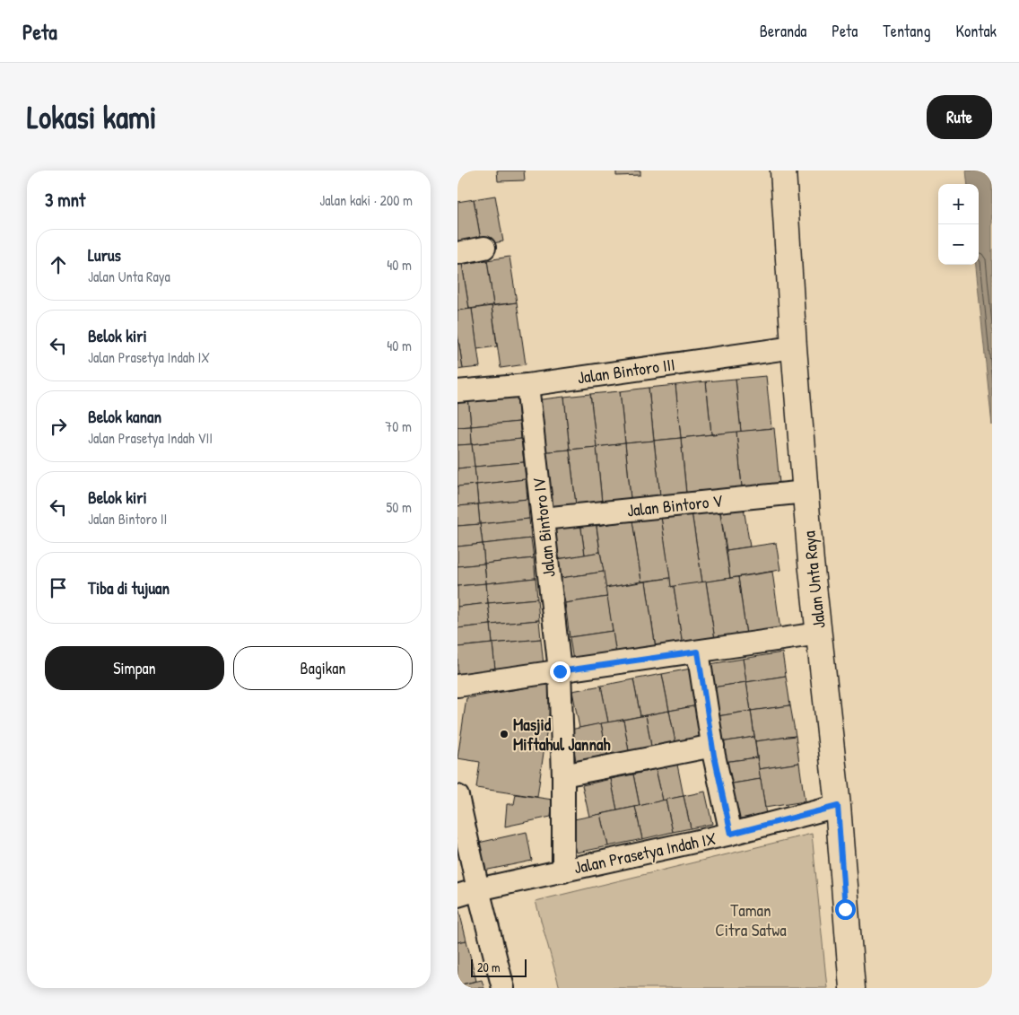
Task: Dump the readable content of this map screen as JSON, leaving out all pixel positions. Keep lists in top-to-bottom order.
{
  "streets": {
    "street": [
      "Jalan Bintoro III",
      "Jalan Bintoro V",
      "Jalan Bintoro IV",
      "Jalan Unta Raya",
      "Jalan Prasetya Indah IX"
    ]
  },
  "crossings": [
    ["Jalan Bintoro III", "Jalan Bintoro IV"],
    ["Jalan Bintoro III", "Jalan Unta Raya"],
    ["Jalan Bintoro V", "Jalan Bintoro IV"],
    ["Jalan Bintoro V", "Jalan Unta Raya"],
    ["Jalan Bintoro IV", "Jalan Prasetya Indah IX"],
    ["Jalan Unta Raya", "Jalan Prasetya Indah IX"]
  ],
  "parks": ["Taman Citra Satwa"],
  "places": ["Masjid Miftahul Jannah"],
  "scale_bar": "20 m",
  "page": {
    "header": "Peta",
    "nav": [
      "Beranda",
      "Peta",
      "Tentang",
      "Kontak"
    ],
    "buttons": [
      "Rute",
      ["Simpan", "Bagikan"]
    ],
    "title": "Lokasi kami",
    "heading": ["3 mnt", "Jalan kaki · 200 m"],
    "map_buttons": ["+", "−"],
    "list": [
      ["Lurus", "Jalan Unta Raya", "40 m"],
      ["Belok kiri", "Jalan Prasetya Indah IX", "40 m"],
      ["Belok kanan", "Jalan Prasetya Indah VII", "70 m"],
      ["Belok kiri", "Jalan Bintoro II", "50 m"],
      "Tiba di tujuan"
    ],
    "scale": "20 m"
  }
}
